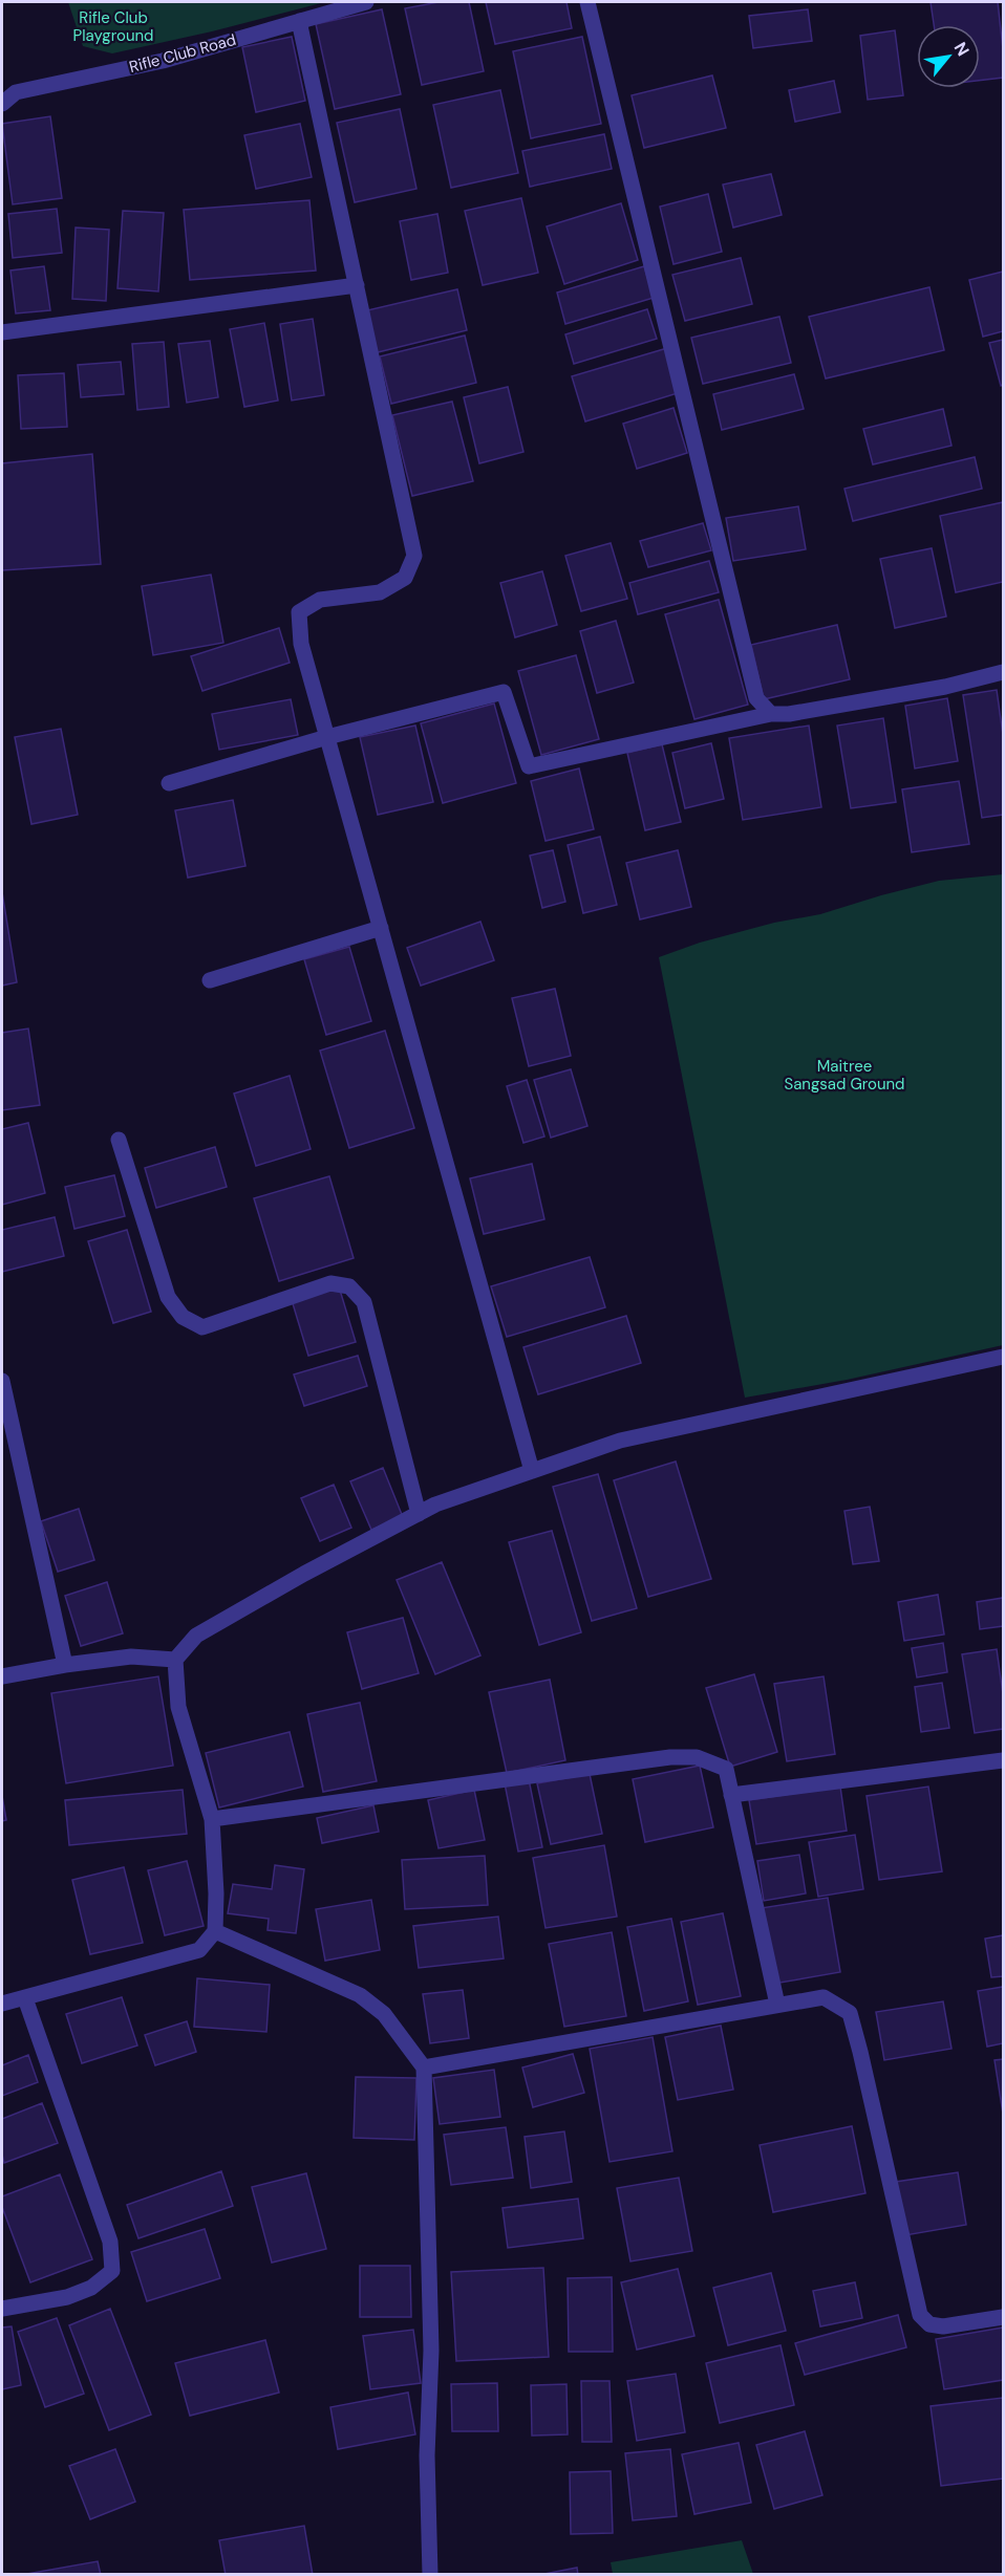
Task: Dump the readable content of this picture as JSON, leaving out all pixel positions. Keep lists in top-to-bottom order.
{
  "streets": {
    "street": ["Rifle Club Road"]
  },
  "parks": ["Rifle Club Playground", "Maitree Sangsad Ground"],
  "north": "top right"
}
